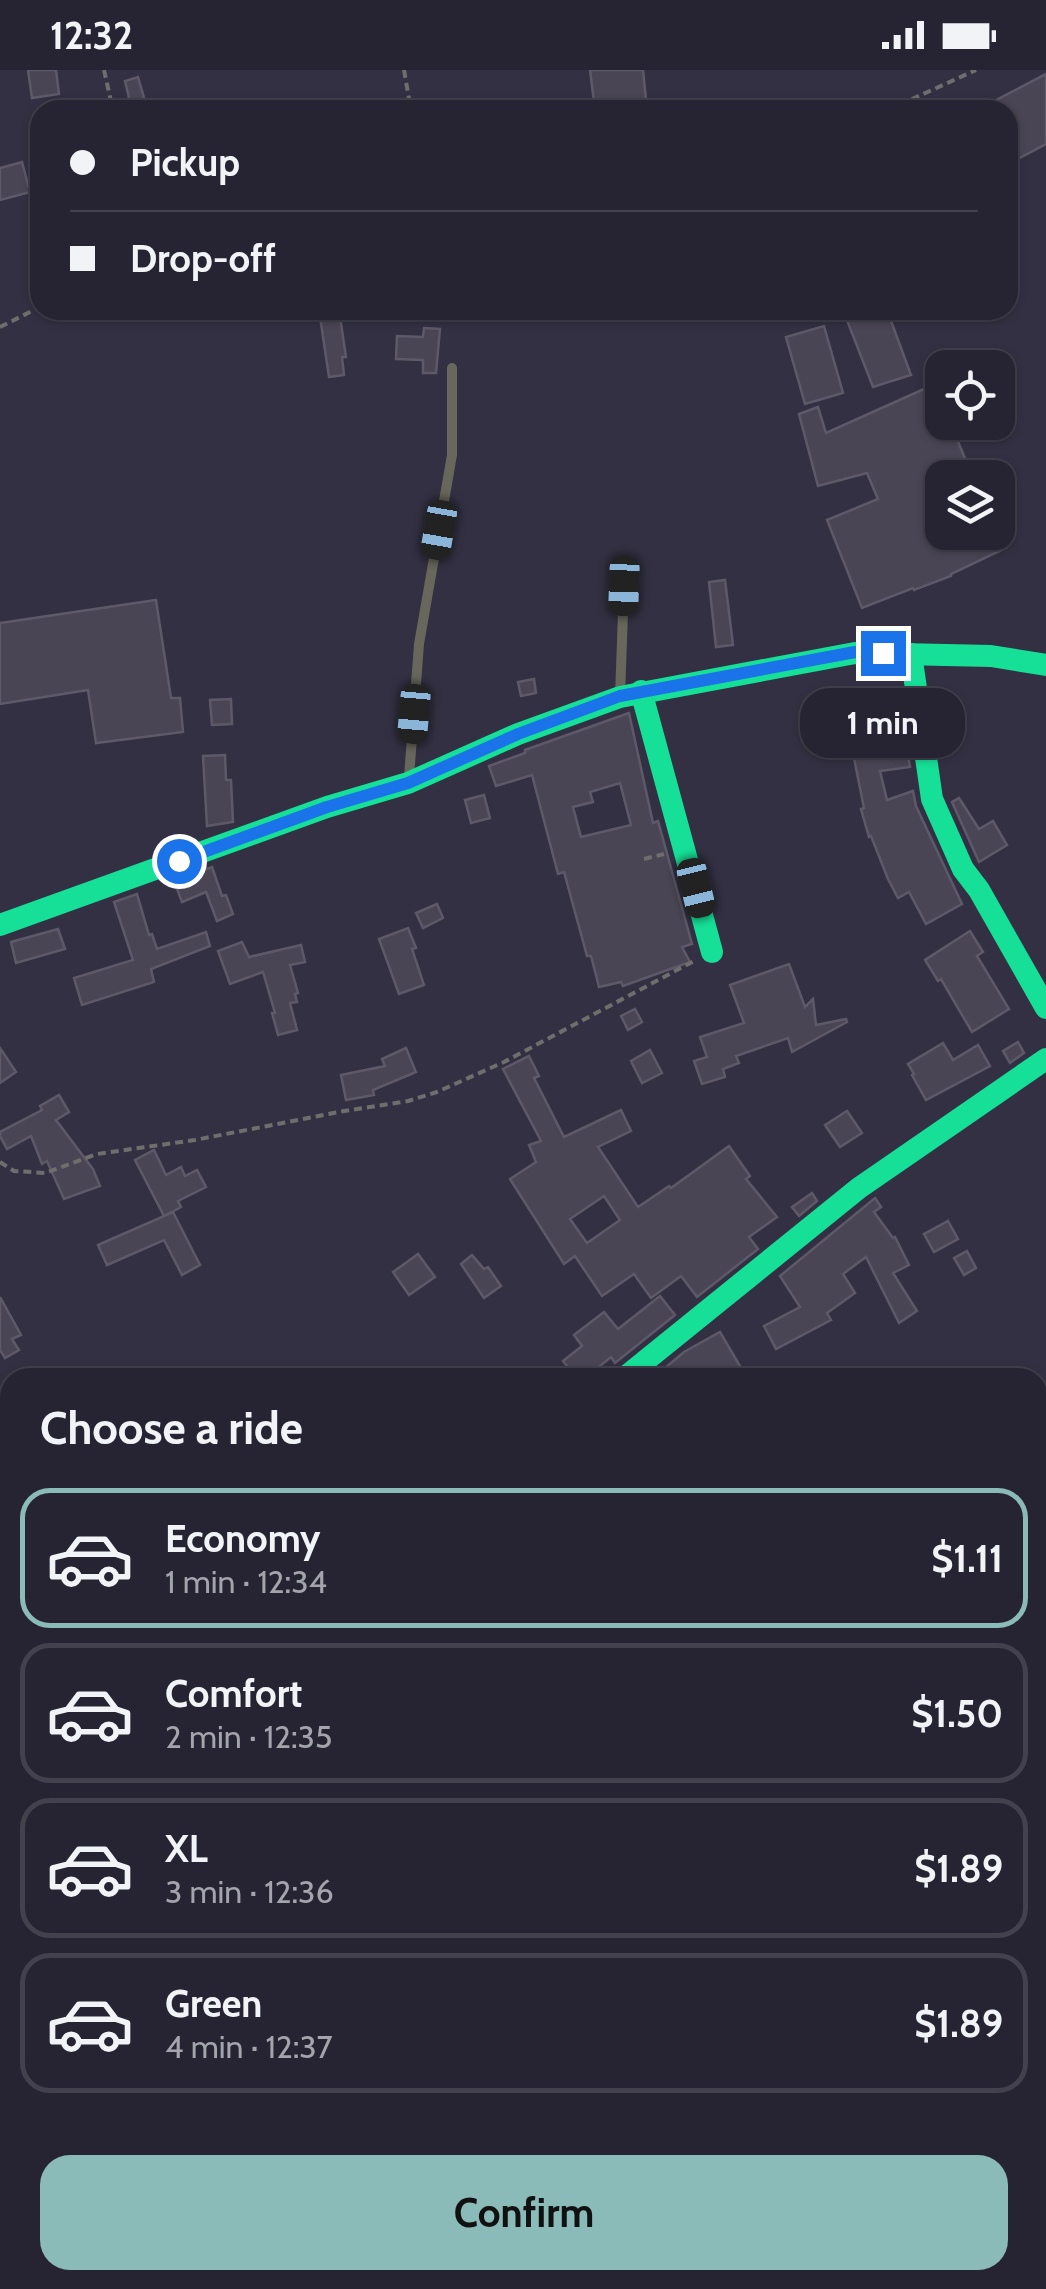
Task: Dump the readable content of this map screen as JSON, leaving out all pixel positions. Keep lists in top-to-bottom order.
{
  "page": {
    "status": "12:32",
    "banner": ["Pickup", "Drop-off"],
    "bubble": "1 min",
    "heading": "Choose a ride",
    "list": [
      {
        "name": "Economy",
        "note": "1 min · 12:34",
        "value": "$1.11"
      },
      {
        "name": "Comfort",
        "note": "2 min · 12:35",
        "value": "$1.50"
      },
      {
        "name": "XL",
        "note": "3 min · 12:36",
        "value": "$1.89"
      },
      {
        "name": "Green",
        "note": "4 min · 12:37",
        "value": "$1.89"
      }
    ],
    "buttons": "Confirm"
  }
}
